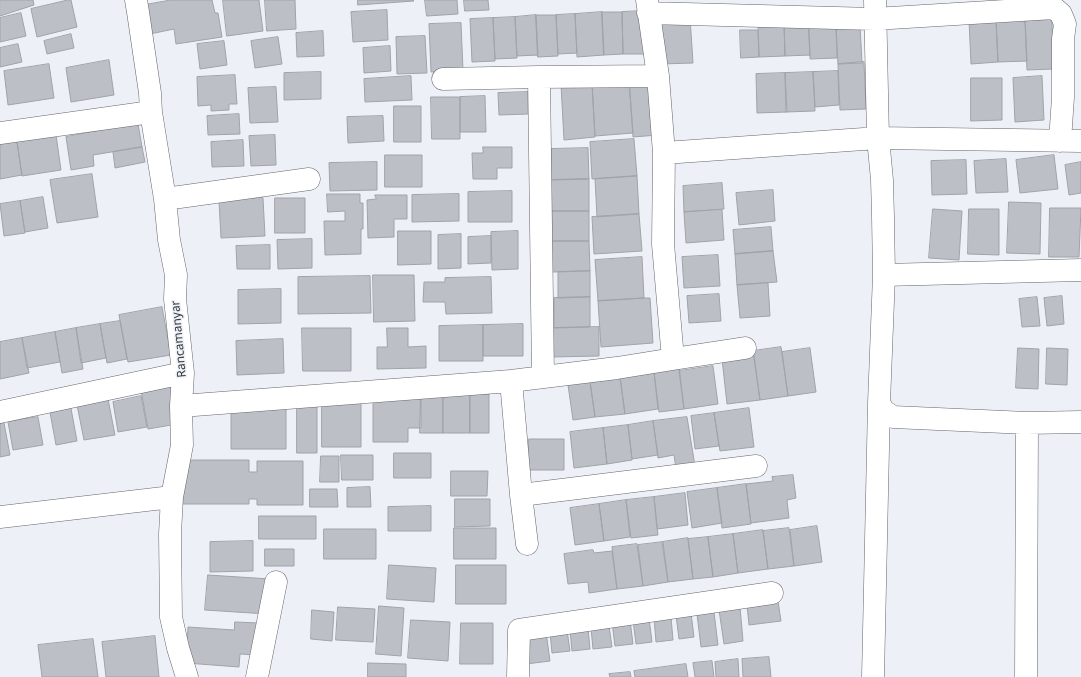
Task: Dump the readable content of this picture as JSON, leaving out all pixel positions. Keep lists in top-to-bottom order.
{
  "streets": {
    "street": ["Rancamanyar"]
  }
}
